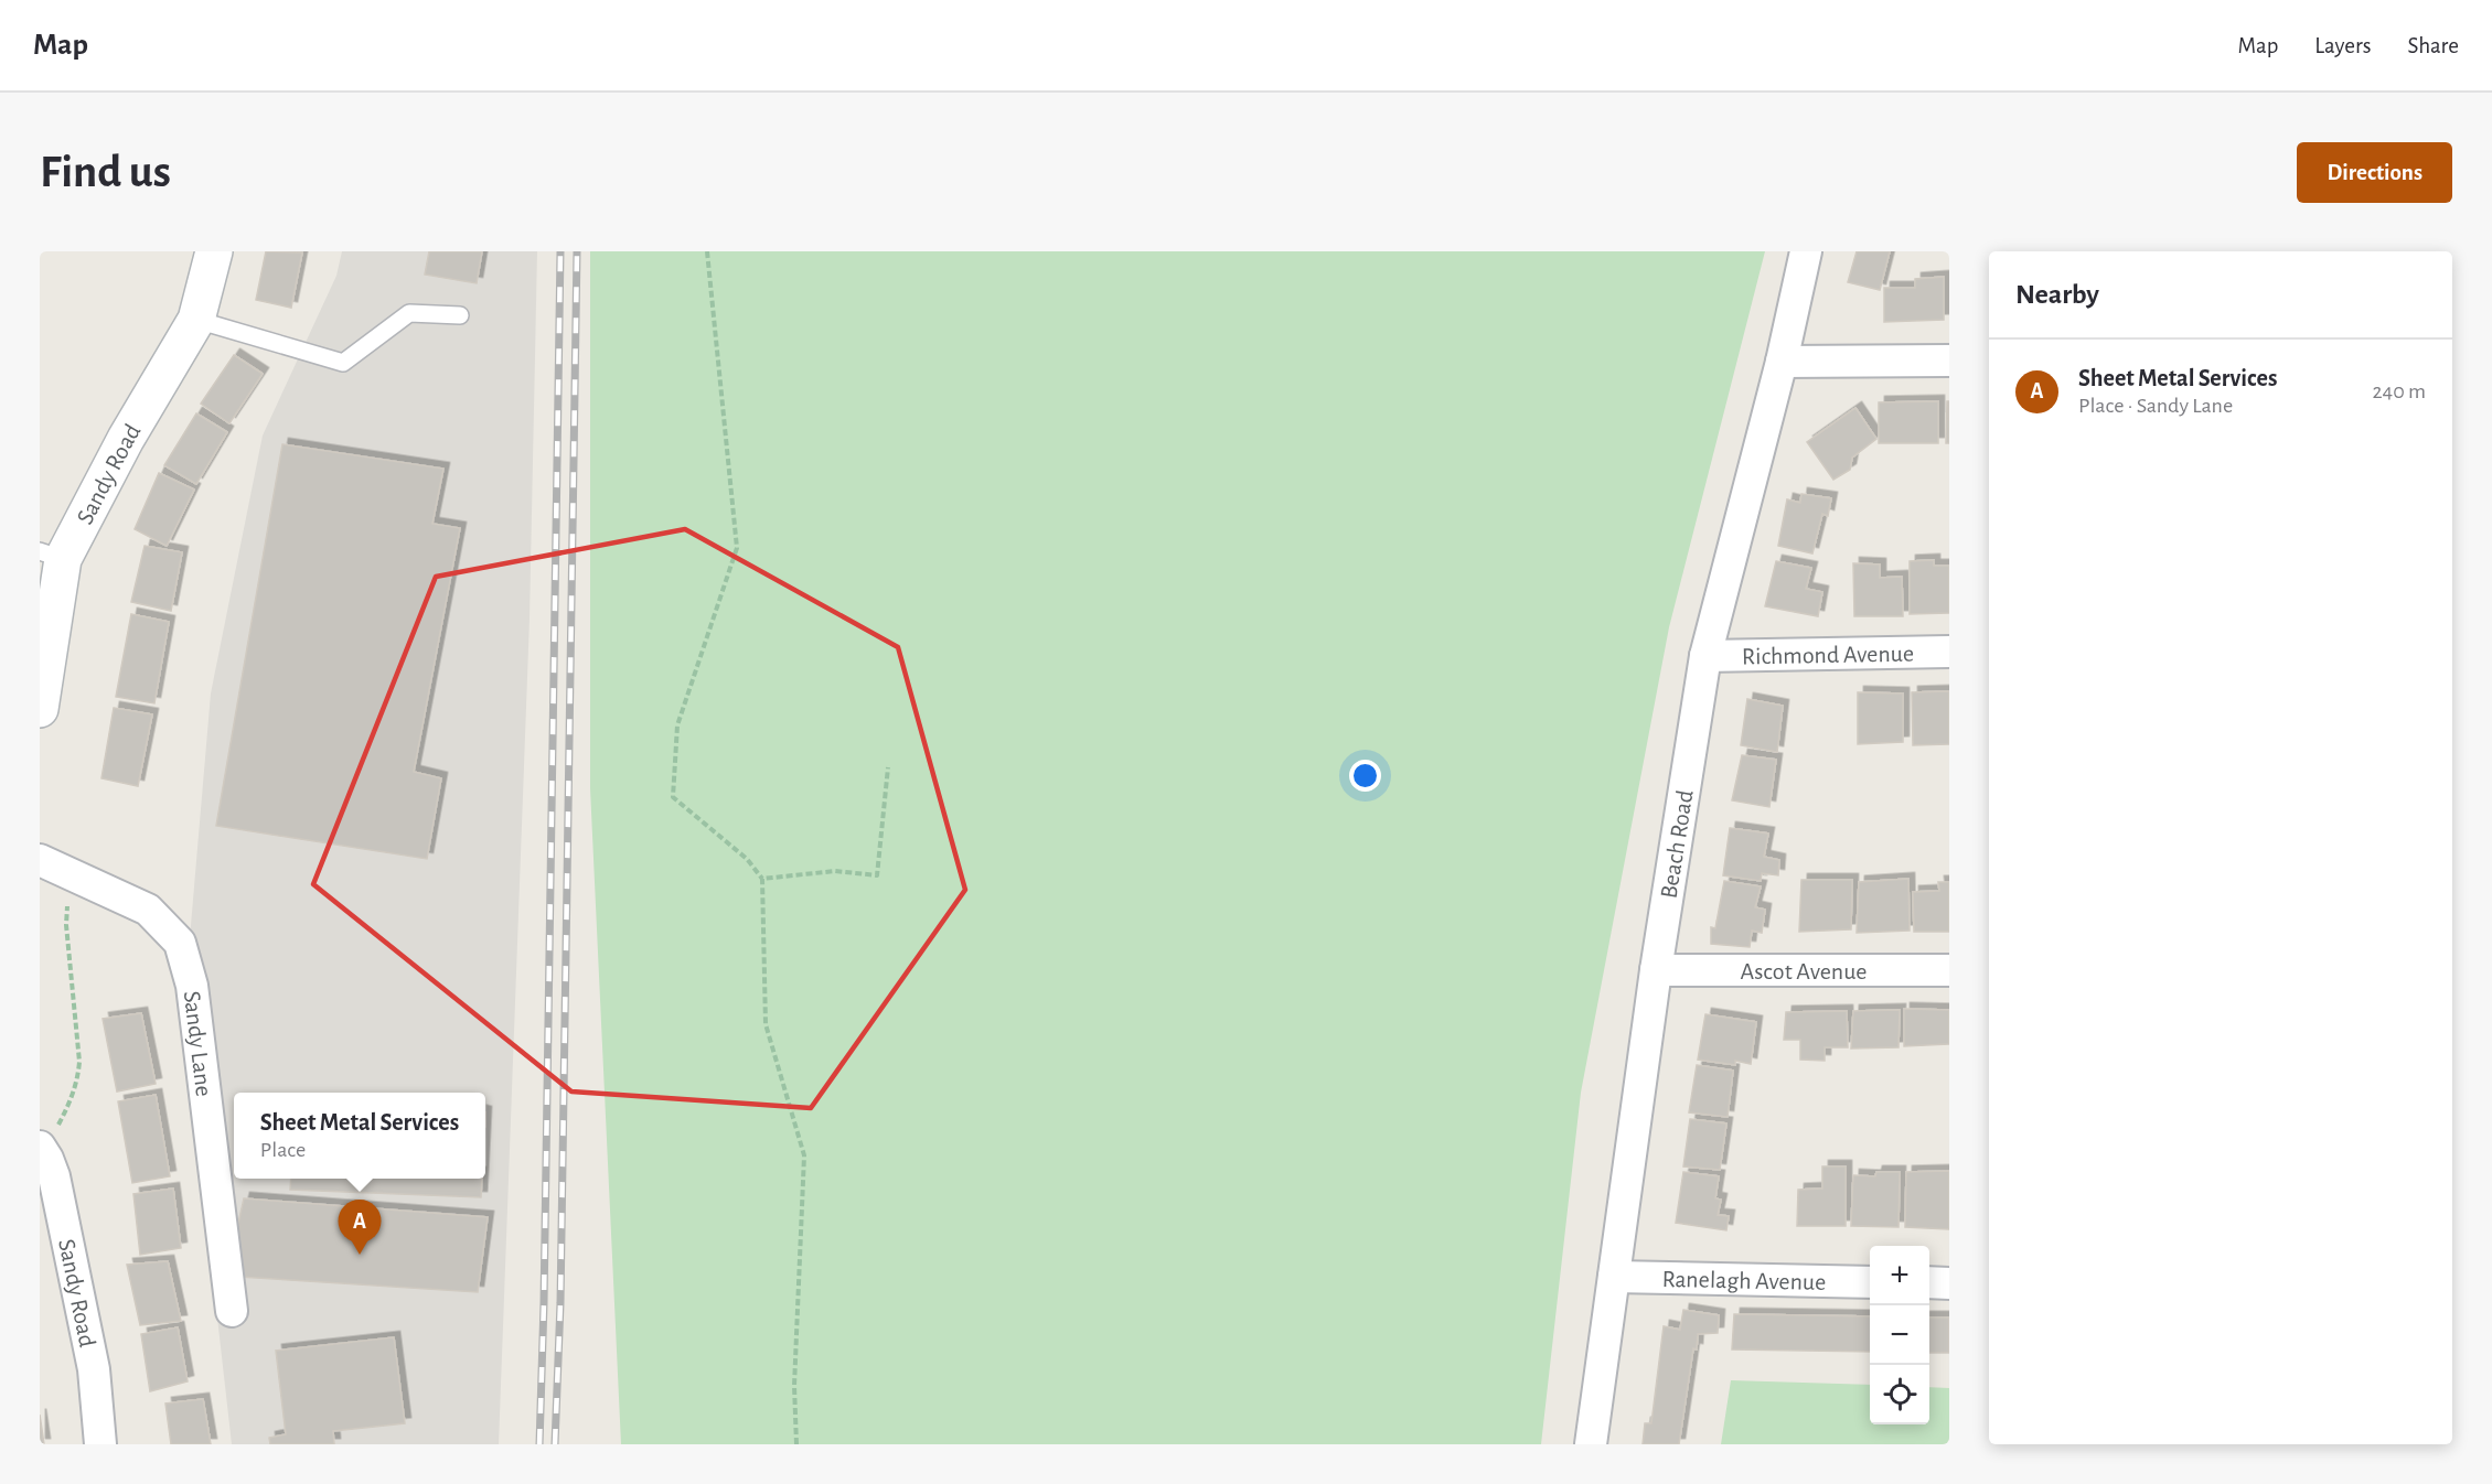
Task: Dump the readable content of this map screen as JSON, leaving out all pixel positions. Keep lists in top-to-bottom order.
{
  "streets": {
    "main road": ["Sandy Road"],
    "street": [
      "Richmond Avenue",
      "Beach Road",
      "Ascot Avenue",
      "Sandy Lane",
      "Ranelagh Avenue"
    ]
  },
  "crossings": [
    ["Richmond Avenue", "Beach Road"],
    ["Beach Road", "Ascot Avenue"],
    ["Beach Road", "Ranelagh Avenue"]
  ],
  "page": {
    "header": "Map",
    "nav": ["Map", "Layers", "Share"],
    "buttons": "Directions",
    "title": "Find us",
    "heading": "Nearby",
    "list": [
      {
        "mark": "A",
        "name": "Sheet Metal Services",
        "note": "Place · Sandy Lane",
        "value": "240 m"
      }
    ],
    "popup": ["Sheet Metal Services", "Place"],
    "pins": "A",
    "map_buttons": ["+", "−"]
  }
}
